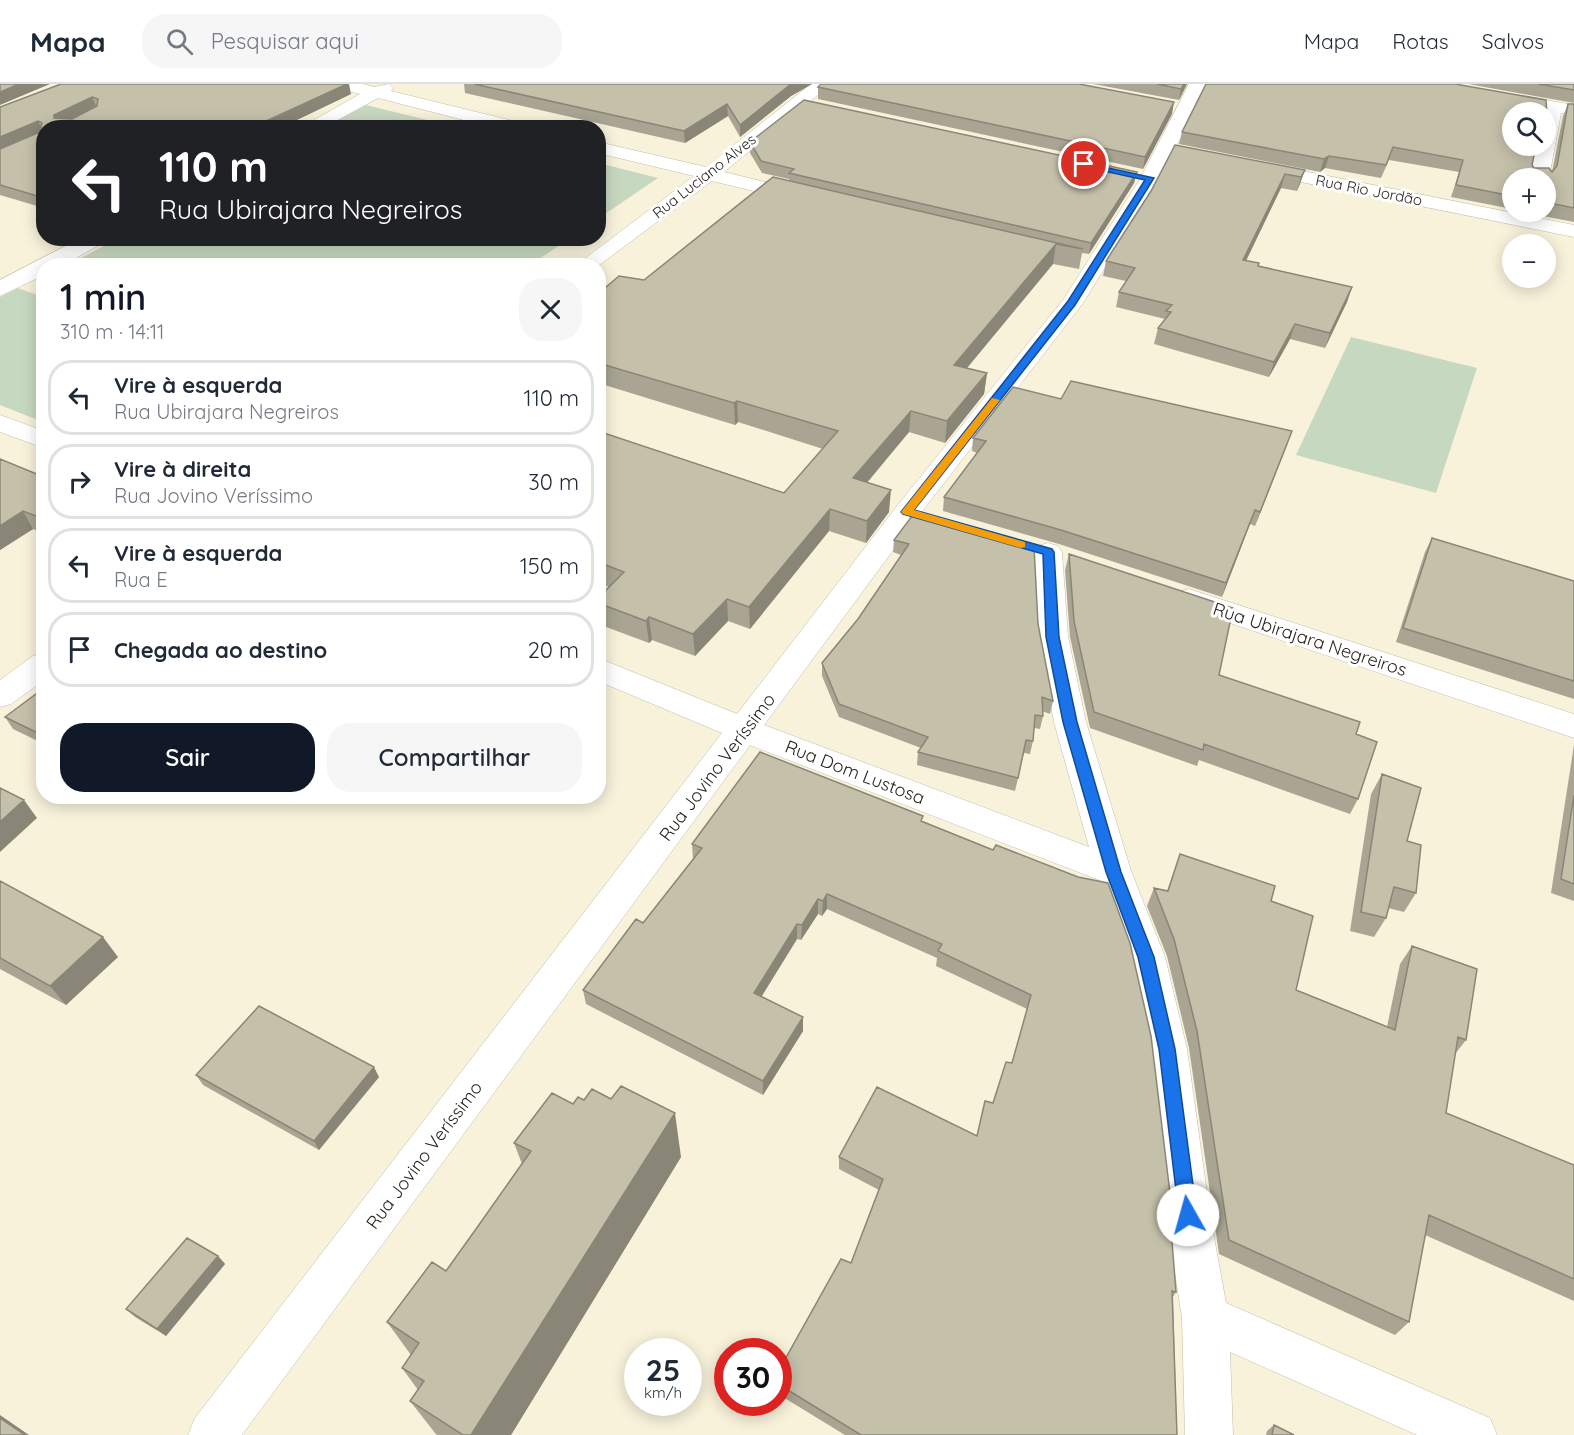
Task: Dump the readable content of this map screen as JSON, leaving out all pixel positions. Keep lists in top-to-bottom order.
{
  "streets": {
    "street": [
      "Rua Luciano Alves",
      "Rua Rio Jordão",
      "Rua Ubirajara Negreiros",
      "Rua Jovino Veríssimo",
      "Rua Dom Lustosa"
    ]
  },
  "crossings": [
    ["Rua Jovino Veríssimo", "Rua Dom Lustosa"]
  ],
  "page": {
    "header": "Mapa",
    "search": "Pesquisar aqui",
    "nav": ["Mapa", "Rotas", "Salvos"],
    "map_buttons": ["+", "−"],
    "turn": ["110 m", "Rua Ubirajara Negreiros"],
    "heading": ["1 min", "310 m · 14:11"],
    "list": [
      {
        "name": "Vire à esquerda",
        "note": "Rua Ubirajara Negreiros",
        "value": "110 m"
      },
      {
        "name": "Vire à direita",
        "note": "Rua Jovino Veríssimo",
        "value": "30 m"
      },
      {
        "name": "Vire à esquerda",
        "note": "Rua E",
        "value": "150 m"
      },
      {
        "name": "Chegada ao destino",
        "value": "20 m"
      }
    ],
    "buttons": ["Sair", "Compartilhar"],
    "speed": "25 km/h",
    "limit": "30"
  }
}
